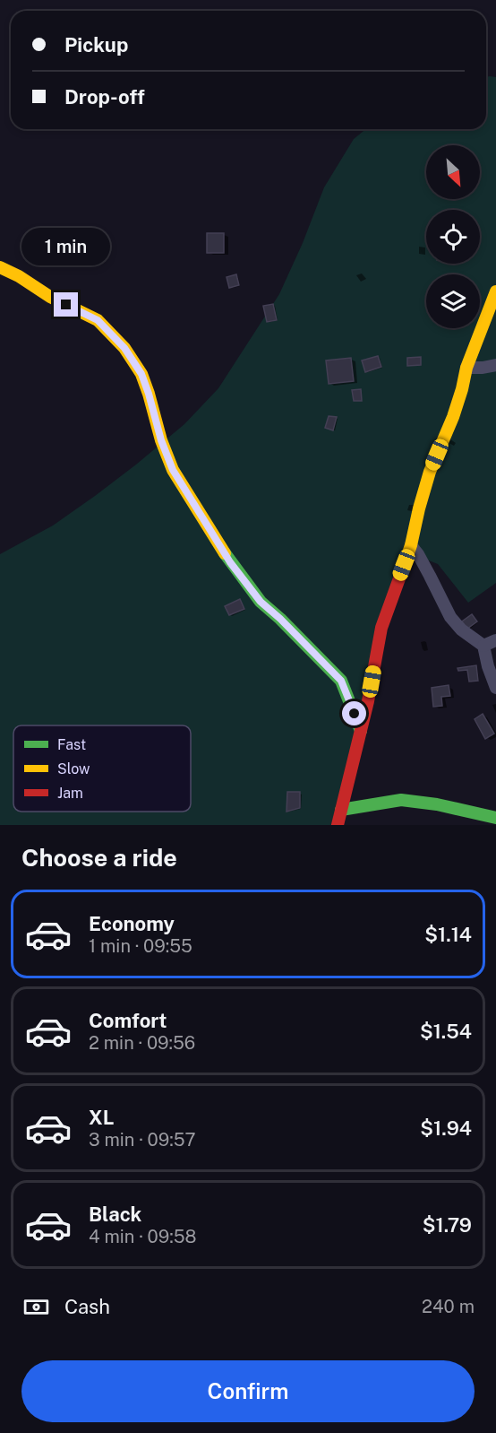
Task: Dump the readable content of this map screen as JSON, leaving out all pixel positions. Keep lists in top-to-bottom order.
{
  "legend": ["Fast", "Slow", "Jam"],
  "north": "bottom right",
  "page": {
    "banner": ["Pickup", "Drop-off"],
    "bubble": "1 min",
    "heading": "Choose a ride",
    "list": [
      {
        "name": "Economy",
        "note": "1 min · 09:55",
        "value": "$1.14"
      },
      {
        "name": "Comfort",
        "note": "2 min · 09:56",
        "value": "$1.54"
      },
      {
        "name": "XL",
        "note": "3 min · 09:57",
        "value": "$1.94"
      },
      {
        "name": "Black",
        "note": "4 min · 09:58",
        "value": "$1.79"
      }
    ],
    "pay": ["Cash", "240 m"],
    "buttons": "Confirm"
  }
}
